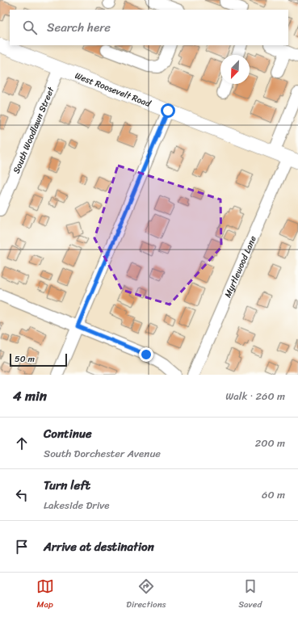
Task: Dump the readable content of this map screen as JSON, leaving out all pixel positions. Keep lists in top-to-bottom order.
{
  "streets": {
    "main road": ["West Roosevelt Road"],
    "street": ["South Woodlawn Street", "Myrtlewood Lane"]
  },
  "crossings": [
    ["West Roosevelt Road", "South Woodlawn Street"],
    ["West Roosevelt Road", "Myrtlewood Lane"]
  ],
  "scale_bar": "50 m",
  "north": "bottom left",
  "page": {
    "search": "Search here",
    "scale": "50 m",
    "heading": ["4 min", "Walk · 260 m"],
    "list": [
      ["Continue", "South Dorchester Avenue", "200 m"],
      ["Turn left", "Lakeside Drive", "60 m"],
      "Arrive at destination"
    ],
    "nav": ["Map", "Directions", "Saved"]
  }
}
